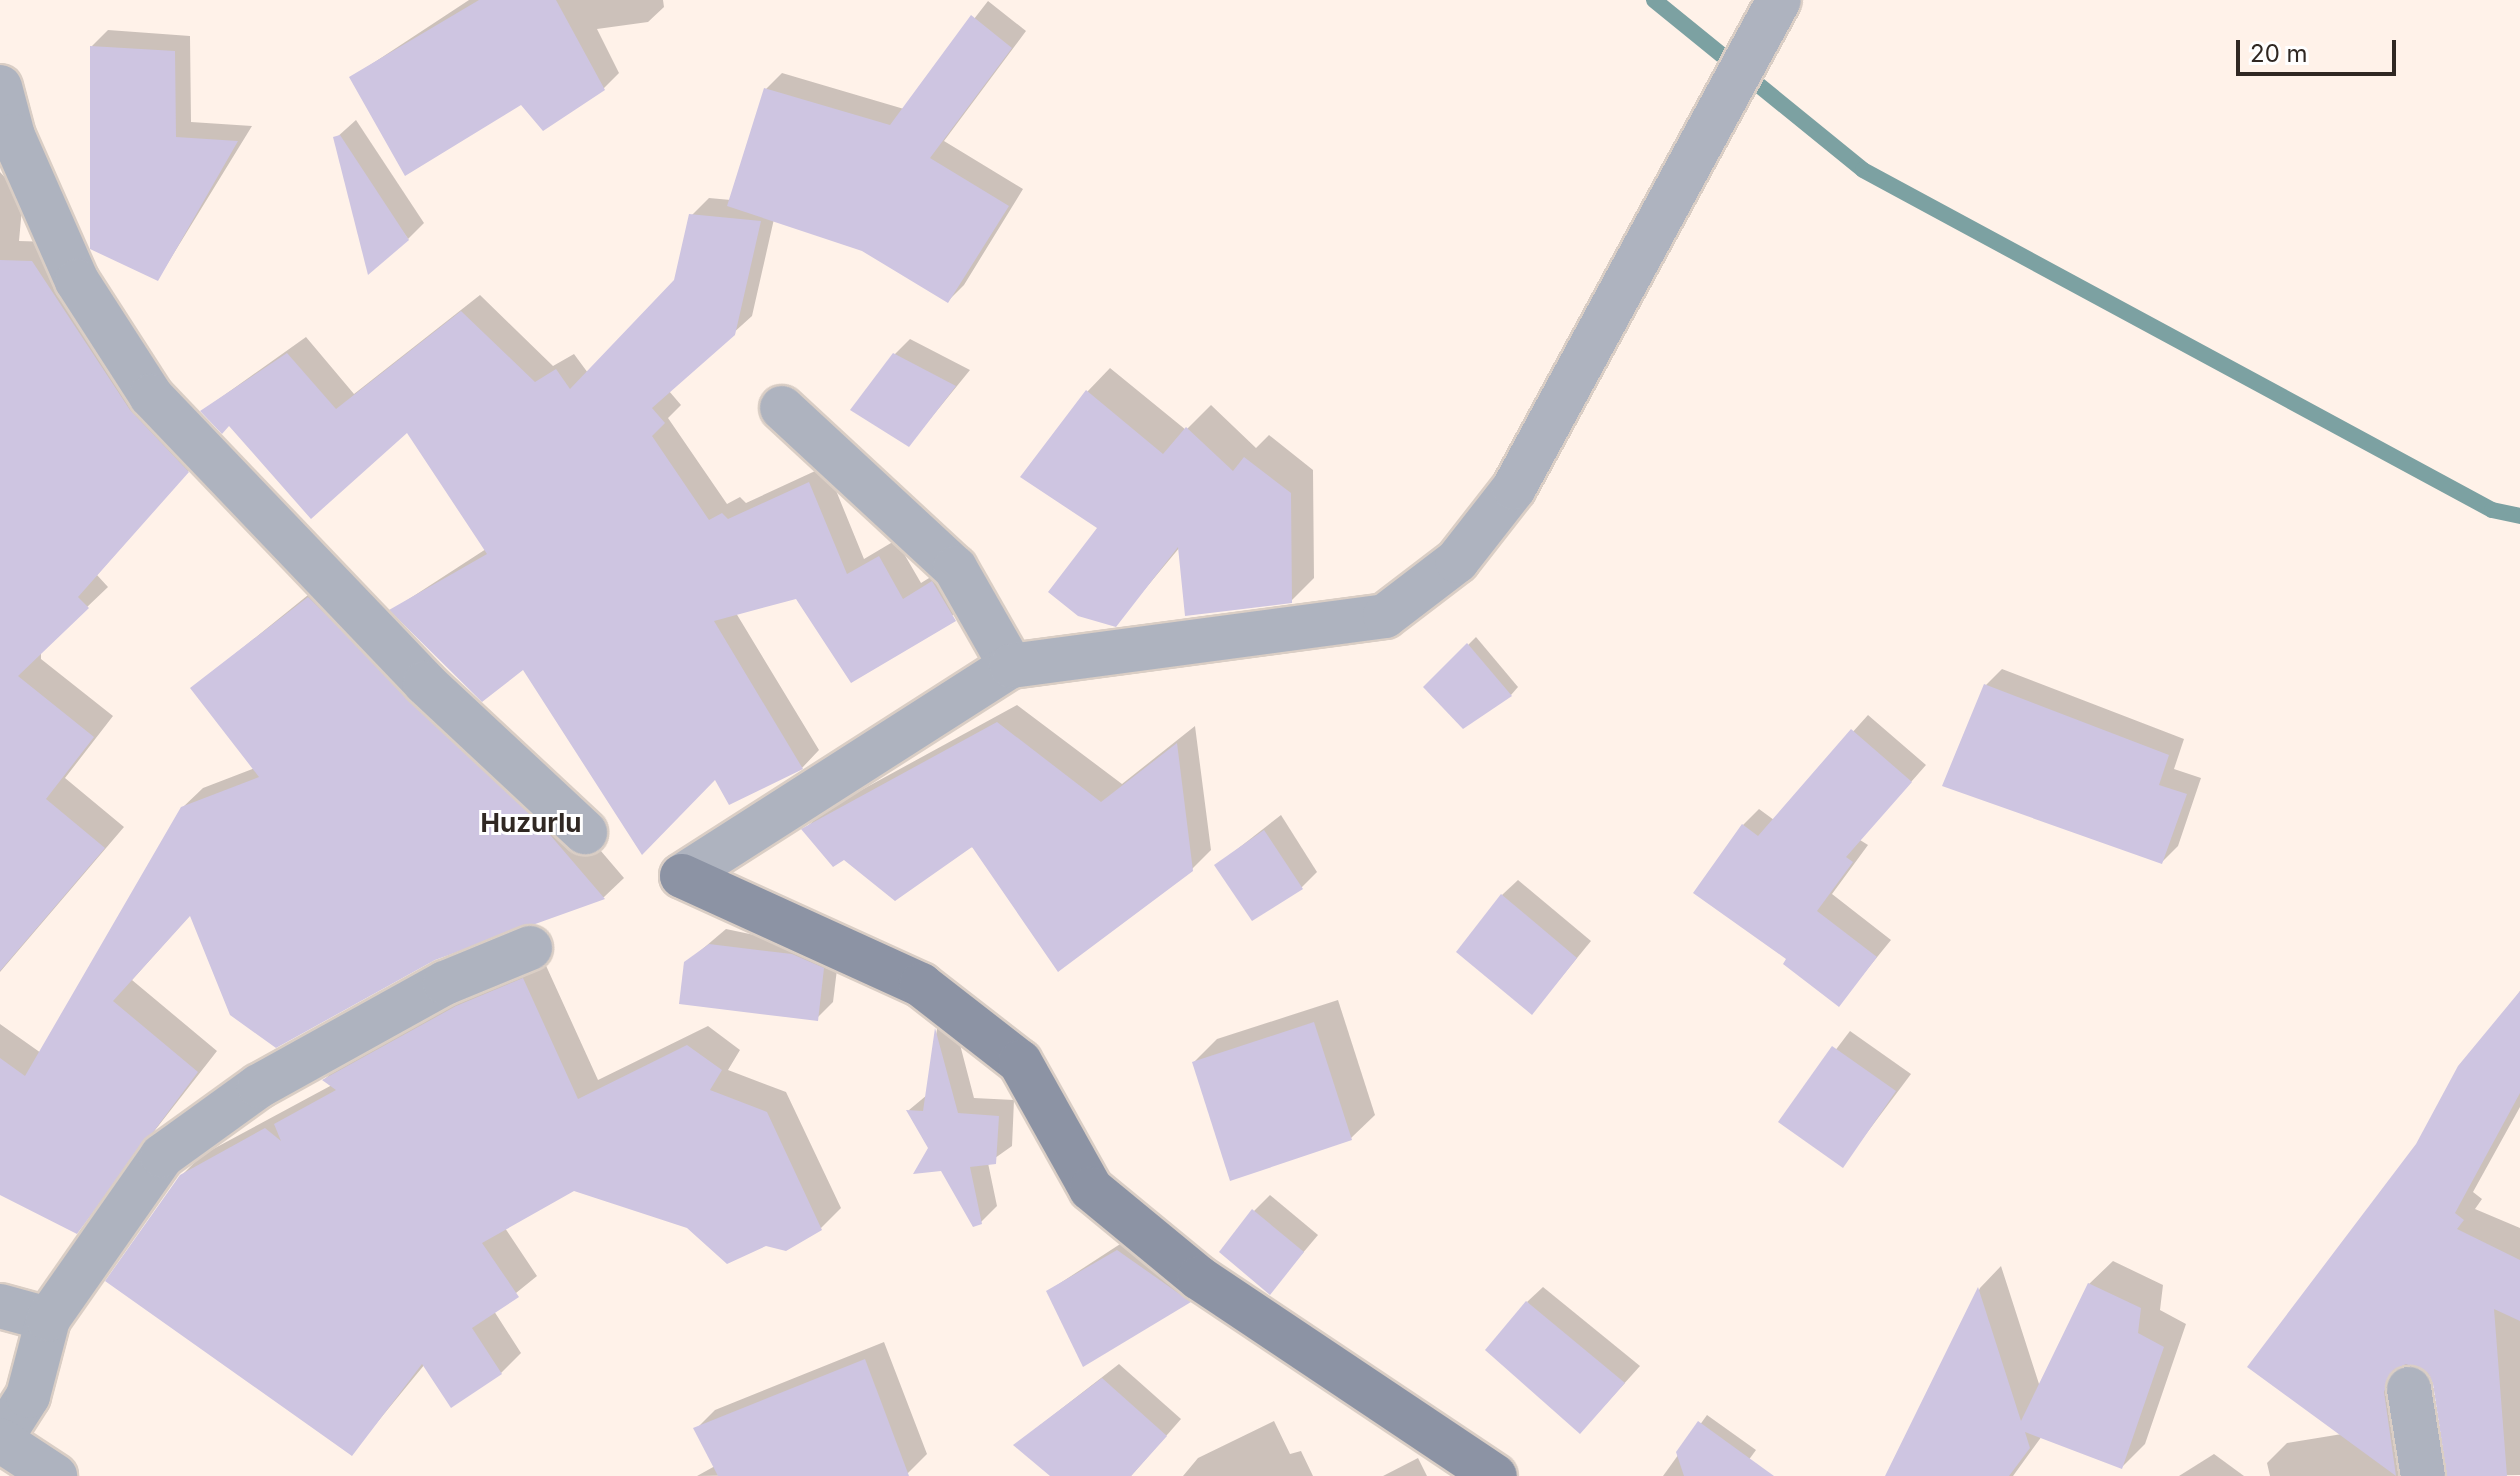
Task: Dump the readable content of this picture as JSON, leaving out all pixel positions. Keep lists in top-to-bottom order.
{
  "districts": ["Huzurlu"],
  "scale_bar": "20 m"
}
